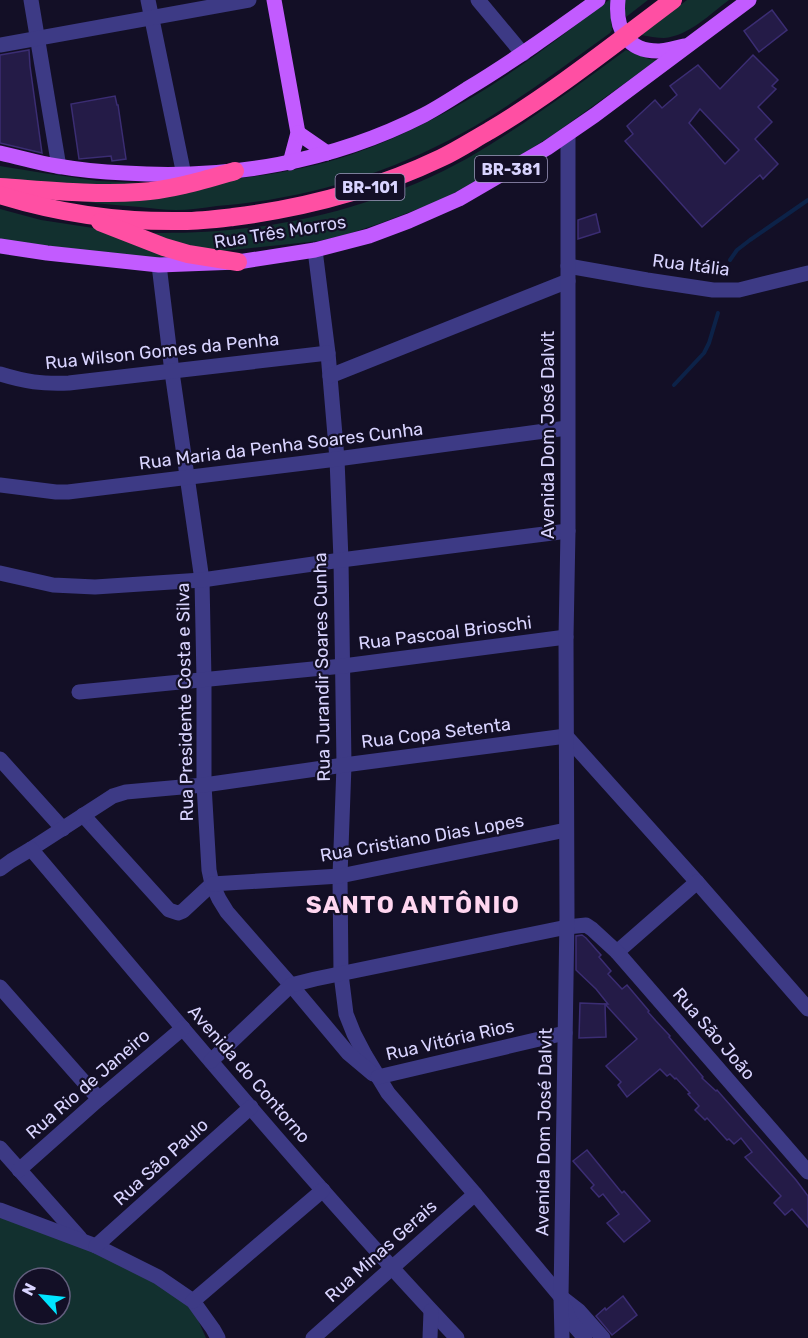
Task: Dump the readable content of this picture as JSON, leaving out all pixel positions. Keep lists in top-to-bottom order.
{
  "streets": {
    "highway": ["BR-101"],
    "main road": ["BR-381", "Rua Três Morros"],
    "street": [
      "Rua Itália",
      "Rua Wilson Gomes da Penha",
      "Avenida Dom José Dalvit",
      "Rua Maria da Penha Soares Cunha",
      "Rua Pascoal Brioschi",
      "Rua Jurandir Soares Cunha",
      "Rua Presidente Costa e Silva",
      "Rua Copa Setenta",
      "Rua Cristiano Dias Lopes",
      "Rua São João",
      "Rua Vitória Rios",
      "Avenida do Contorno",
      "Rua Rio de Janeiro",
      "Rua São Paulo",
      "Rua Minas Gerais"
    ]
  },
  "crossings": [
    ["Rua Três Morros", "Avenida Dom José Dalvit"],
    ["Rua Três Morros", "Rua Jurandir Soares Cunha"],
    ["Rua Três Morros", "Rua Presidente Costa e Silva"],
    ["Rua Itália", "Avenida Dom José Dalvit"],
    ["Rua Wilson Gomes da Penha", "Rua Jurandir Soares Cunha"],
    ["Rua Wilson Gomes da Penha", "Rua Presidente Costa e Silva"],
    ["Avenida Dom José Dalvit", "Rua Maria da Penha Soares Cunha"],
    ["Avenida Dom José Dalvit", "Rua Pascoal Brioschi"],
    ["Avenida Dom José Dalvit", "Rua Copa Setenta"],
    ["Avenida Dom José Dalvit", "Rua Cristiano Dias Lopes"],
    ["Avenida Dom José Dalvit", "Rua São João"],
    ["Avenida Dom José Dalvit", "Rua Vitória Rios"],
    ["Rua Maria da Penha Soares Cunha", "Rua Jurandir Soares Cunha"],
    ["Rua Maria da Penha Soares Cunha", "Rua Presidente Costa e Silva"],
    ["Rua Pascoal Brioschi", "Rua Jurandir Soares Cunha"],
    ["Rua Pascoal Brioschi", "Rua Presidente Costa e Silva"],
    ["Rua Jurandir Soares Cunha", "Rua Presidente Costa e Silva"],
    ["Rua Jurandir Soares Cunha", "Rua Copa Setenta"],
    ["Rua Jurandir Soares Cunha", "Rua Cristiano Dias Lopes"],
    ["Rua Jurandir Soares Cunha", "Rua Vitória Rios"],
    ["Rua Presidente Costa e Silva", "Rua Copa Setenta"],
    ["Rua Presidente Costa e Silva", "Rua Cristiano Dias Lopes"],
    ["Rua Presidente Costa e Silva", "Rua Vitória Rios"],
    ["Rua Copa Setenta", "Avenida do Contorno"],
    ["Avenida do Contorno", "Rua Rio de Janeiro"],
    ["Avenida do Contorno", "Rua São Paulo"],
    ["Avenida do Contorno", "Rua Minas Gerais"]
  ],
  "districts": ["SANTO ANTÔNIO"],
  "north": "top left"
}
